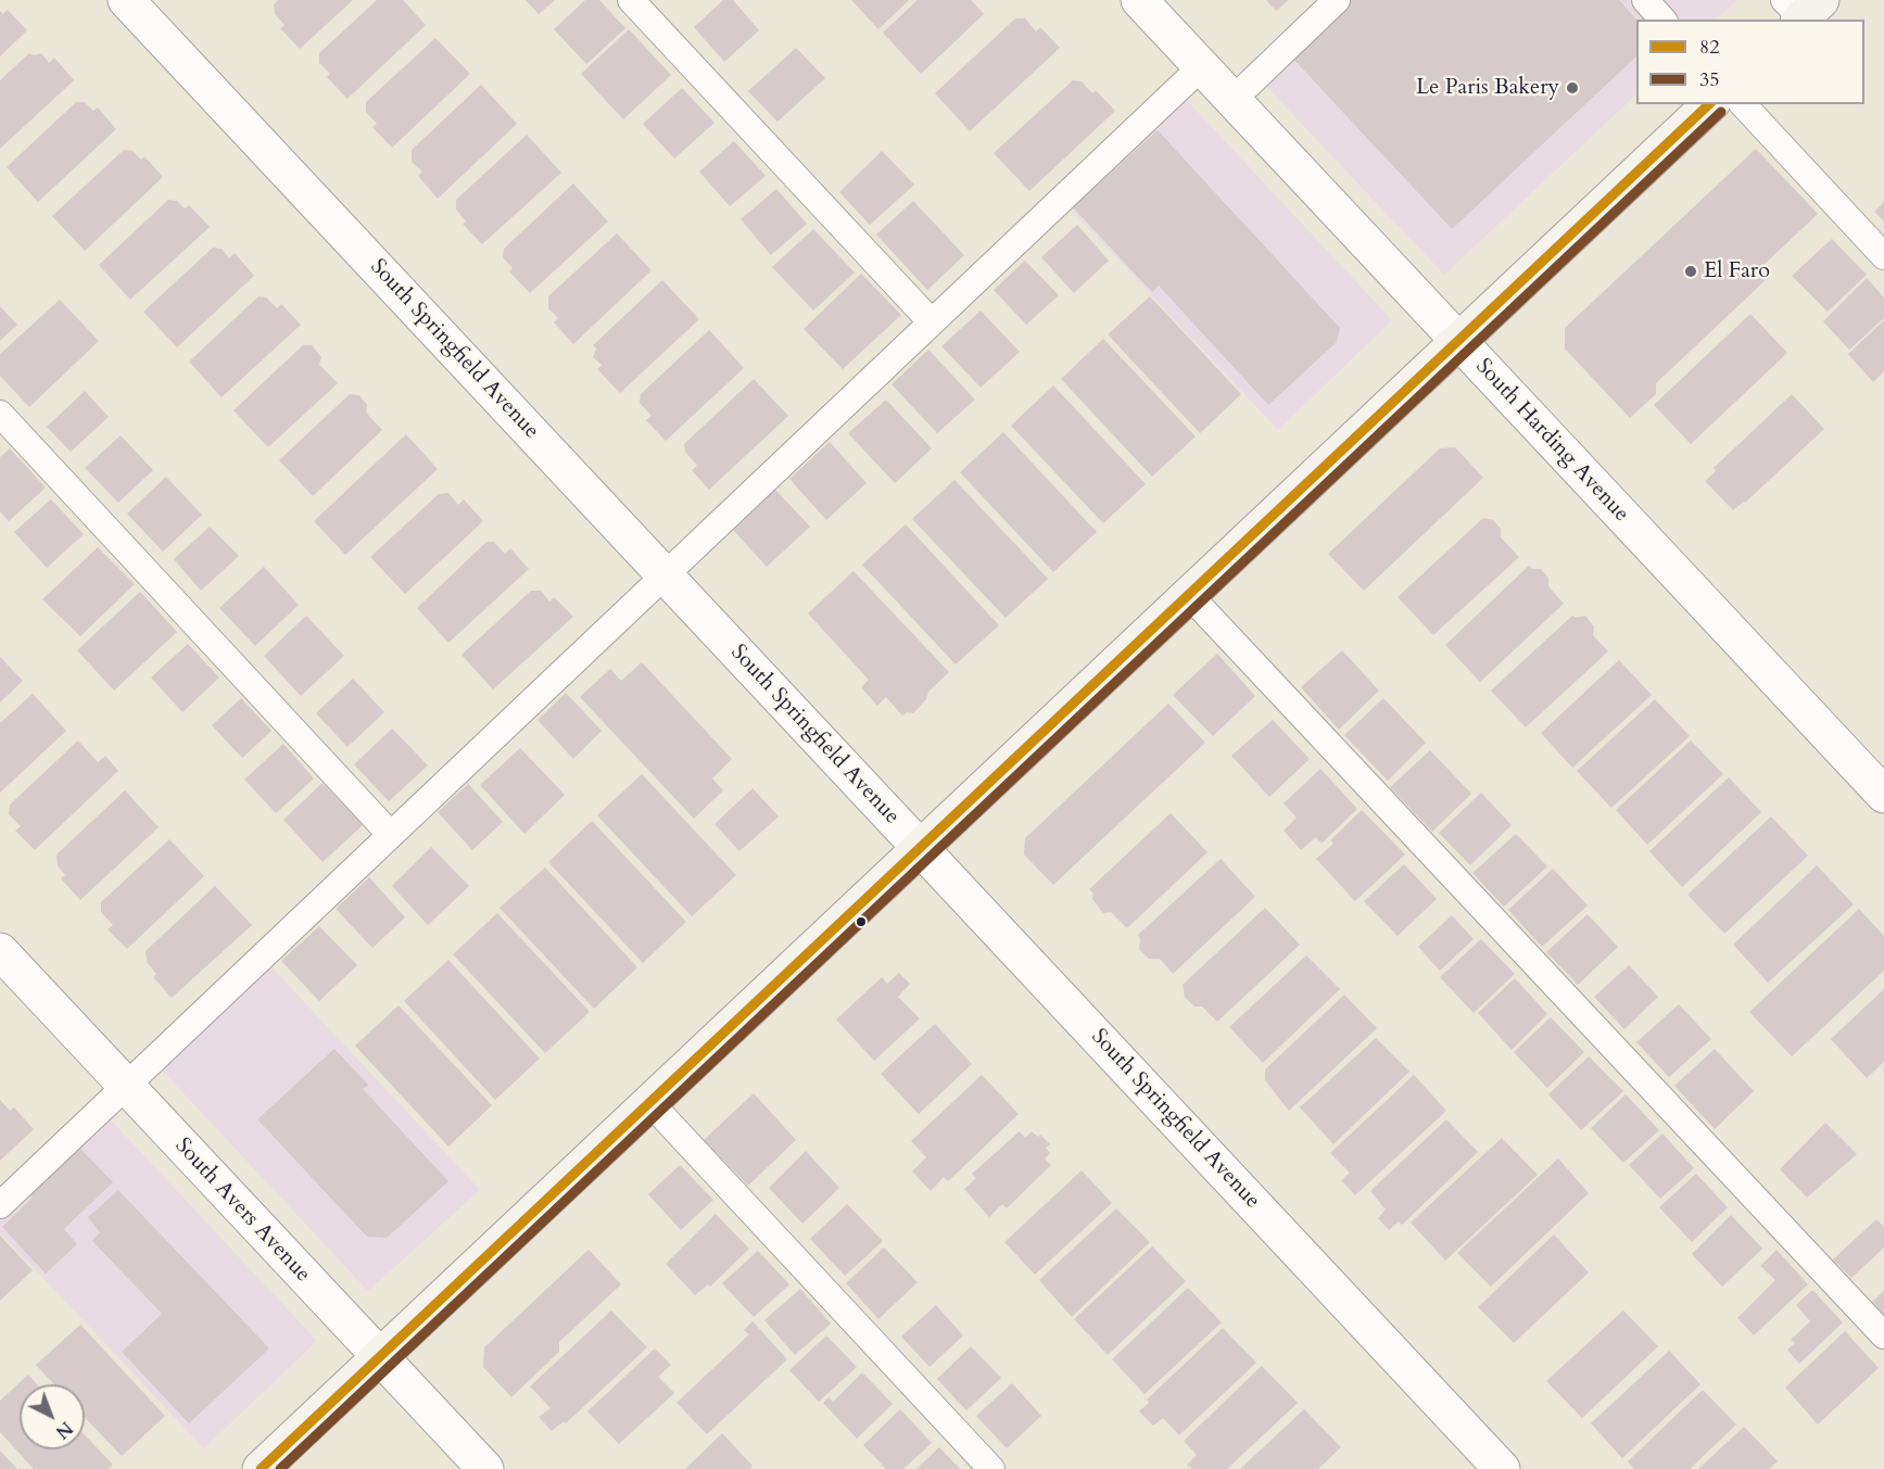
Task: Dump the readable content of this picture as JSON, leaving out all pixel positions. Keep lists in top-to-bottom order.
{
  "streets": {
    "street": ["South Springfield Avenue", "South Harding Avenue", "South Avers Avenue"]
  },
  "places": ["Le Paris Bakery", "El Faro"],
  "lines": ["transit line 82", "transit line 35"],
  "legend": ["82", "35"],
  "north": "bottom right"
}
